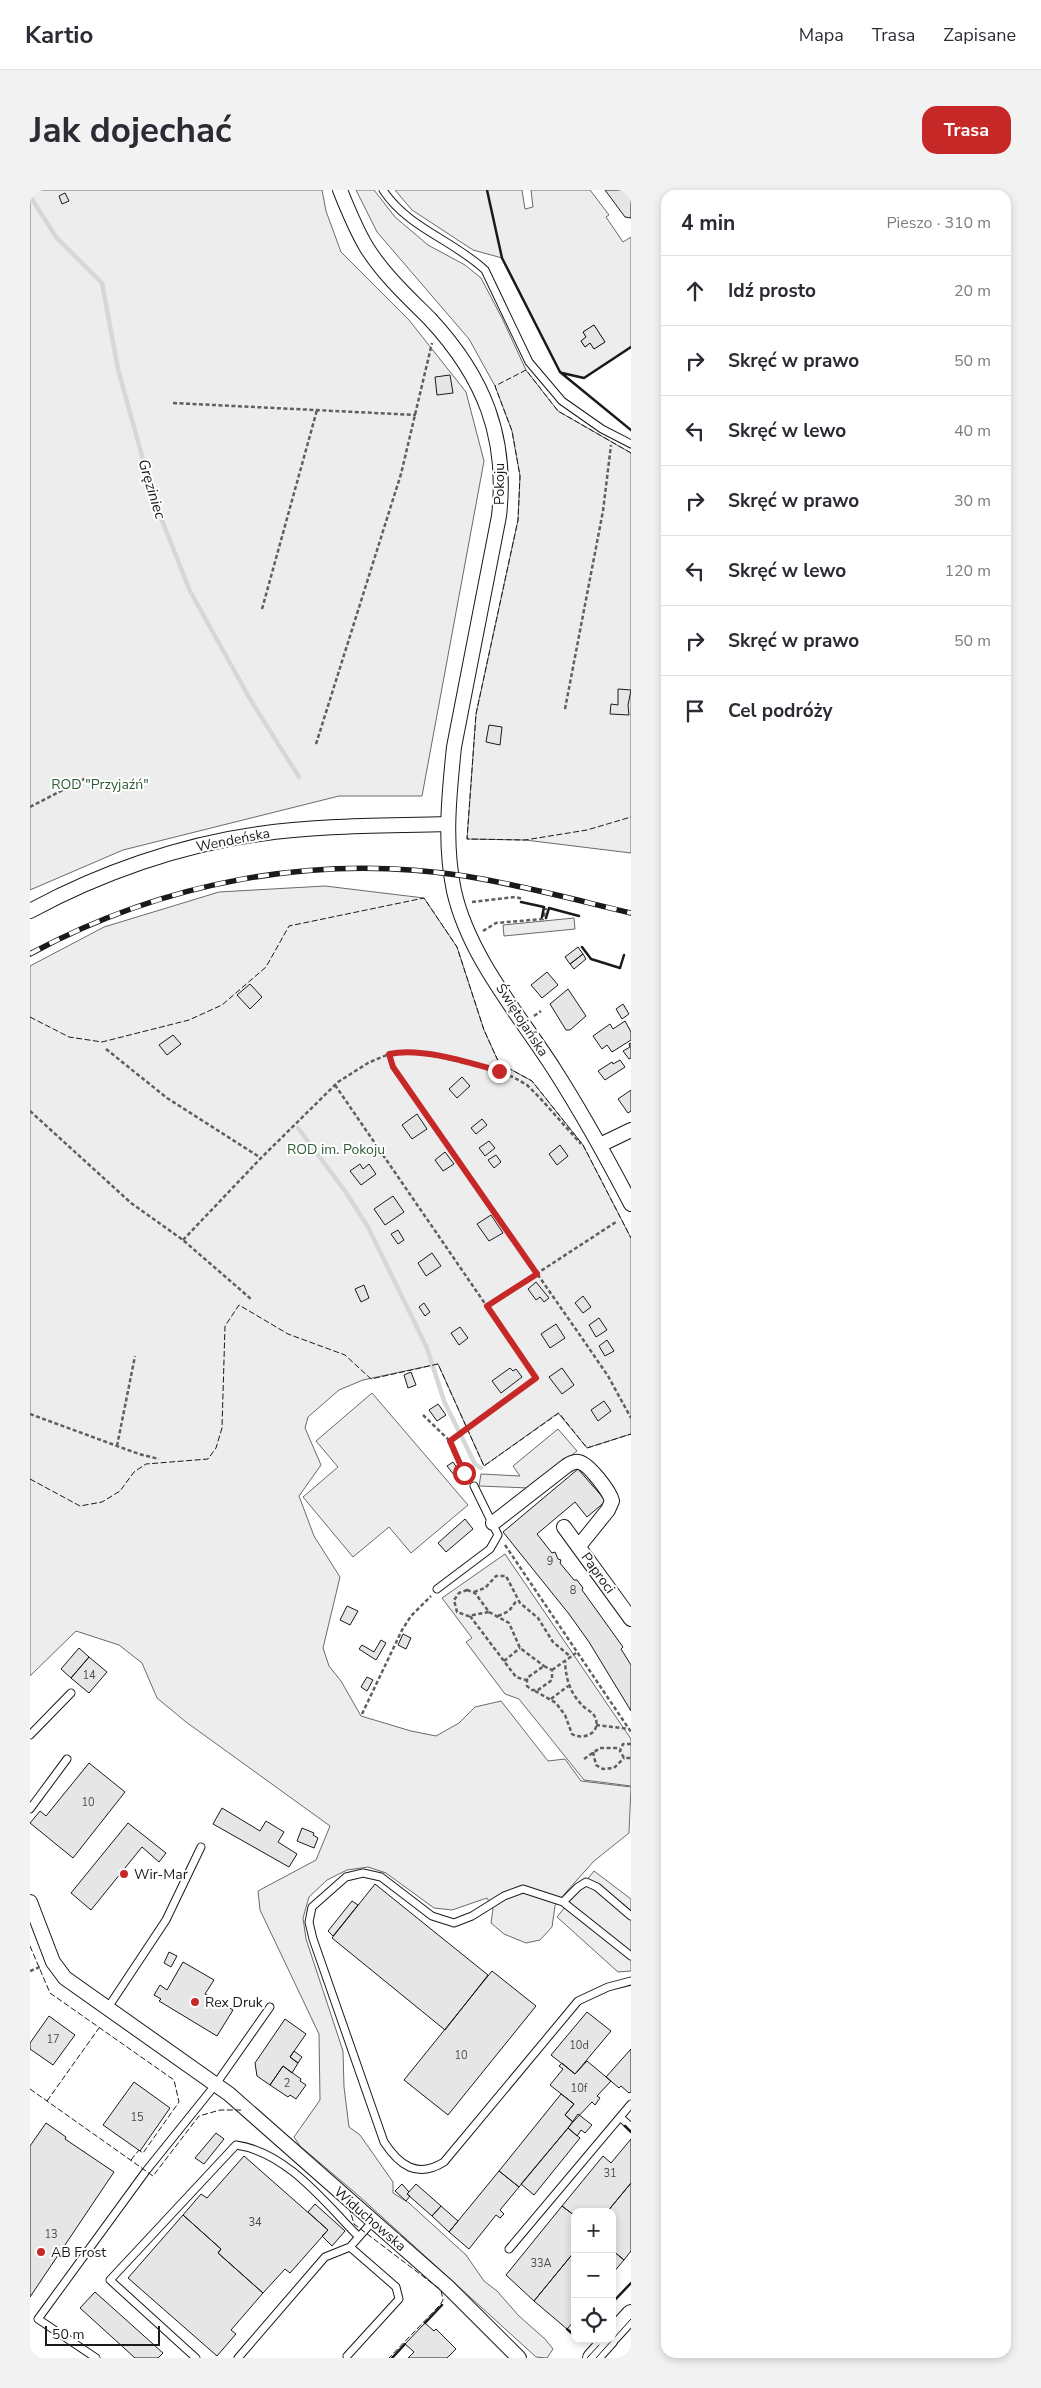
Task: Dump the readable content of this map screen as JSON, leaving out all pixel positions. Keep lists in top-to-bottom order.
{
  "streets": {
    "street": [
      "Pokoju",
      "Wendeńska",
      "Świętojańska",
      "Paproci",
      "Widuchowska"
    ]
  },
  "crossings": [
    ["Pokoju", "Wendeńska"],
    ["Pokoju", "Świętojańska"],
    ["Wendeńska", "Świętojańska"]
  ],
  "water": ["Gręziniec"],
  "parks": ["ROD \"Przyjaźń\"", "ROD im. Pokoju"],
  "places": ["Wir-Mar", "Rex Druk", "AB Frost"],
  "house_numbers": [
    "9",
    "8",
    "14",
    "10",
    "17",
    "10d",
    "10",
    "2",
    "10f",
    "15",
    "31",
    "34",
    "13",
    "33A"
  ],
  "scale_bar": "50 m",
  "page": {
    "header": "Kartio",
    "nav": ["Mapa", "Trasa", "Zapisane"],
    "buttons": "Trasa",
    "title": "Jak dojechać",
    "heading": ["4 min", "Pieszo · 310 m"],
    "list": [
      ["Idź prosto", "20 m"],
      ["Skręć w prawo", "50 m"],
      ["Skręć w lewo", "40 m"],
      ["Skręć w prawo", "30 m"],
      ["Skręć w lewo", "120 m"],
      ["Skręć w prawo", "50 m"],
      "Cel podróży"
    ],
    "map_buttons": ["+", "−"],
    "scale": "50 m"
  }
}
